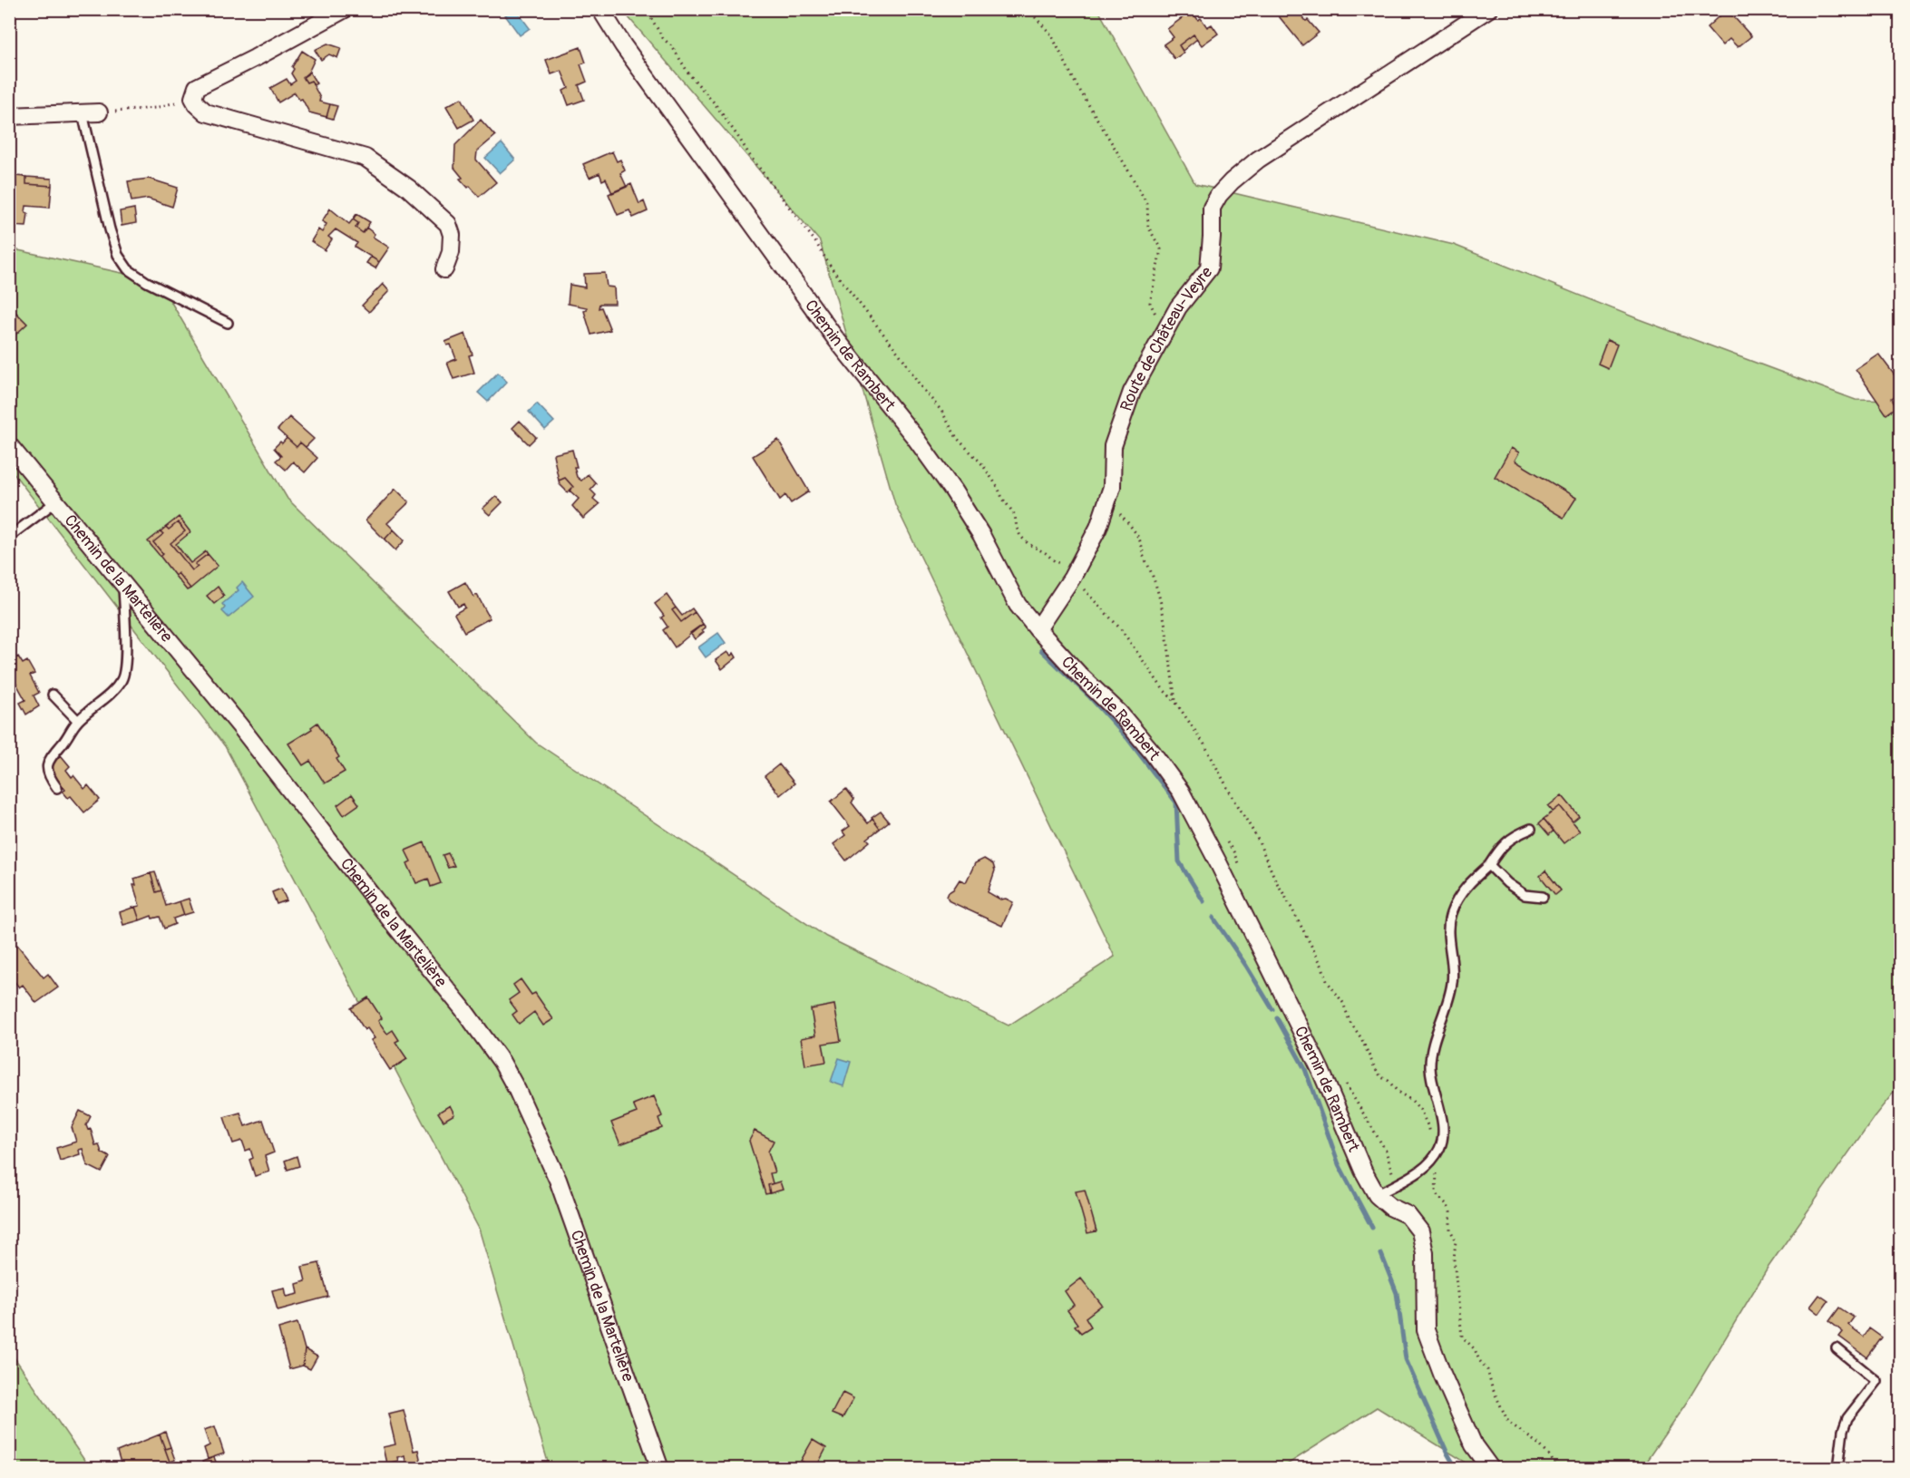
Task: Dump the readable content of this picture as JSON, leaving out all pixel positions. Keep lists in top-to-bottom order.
{
  "streets": {
    "street": ["Route de Château-Veyre", "Chemin de Rambert", "Chemin de la Martelière"]
  },
  "crossings": [
    ["Route de Château-Veyre", "Chemin de Rambert"]
  ]
}
